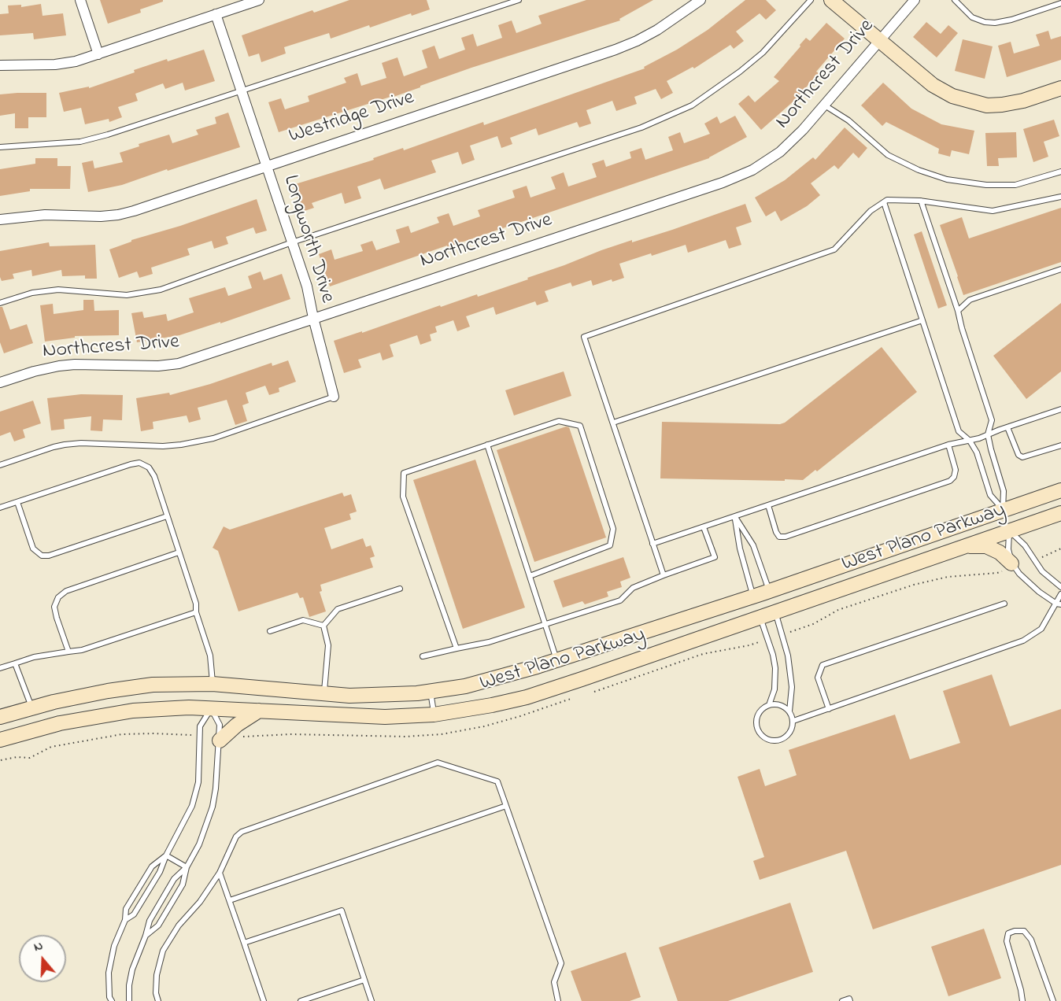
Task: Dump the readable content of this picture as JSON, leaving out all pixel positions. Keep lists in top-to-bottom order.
{
  "streets": {
    "main road": ["West Plano Parkway"],
    "street": ["Northcrest Drive", "Westridge Drive", "Longworth Drive"]
  },
  "crossings": [
    ["Northcrest Drive", "Longworth Drive"],
    ["Westridge Drive", "Longworth Drive"]
  ],
  "north": "top"
}
